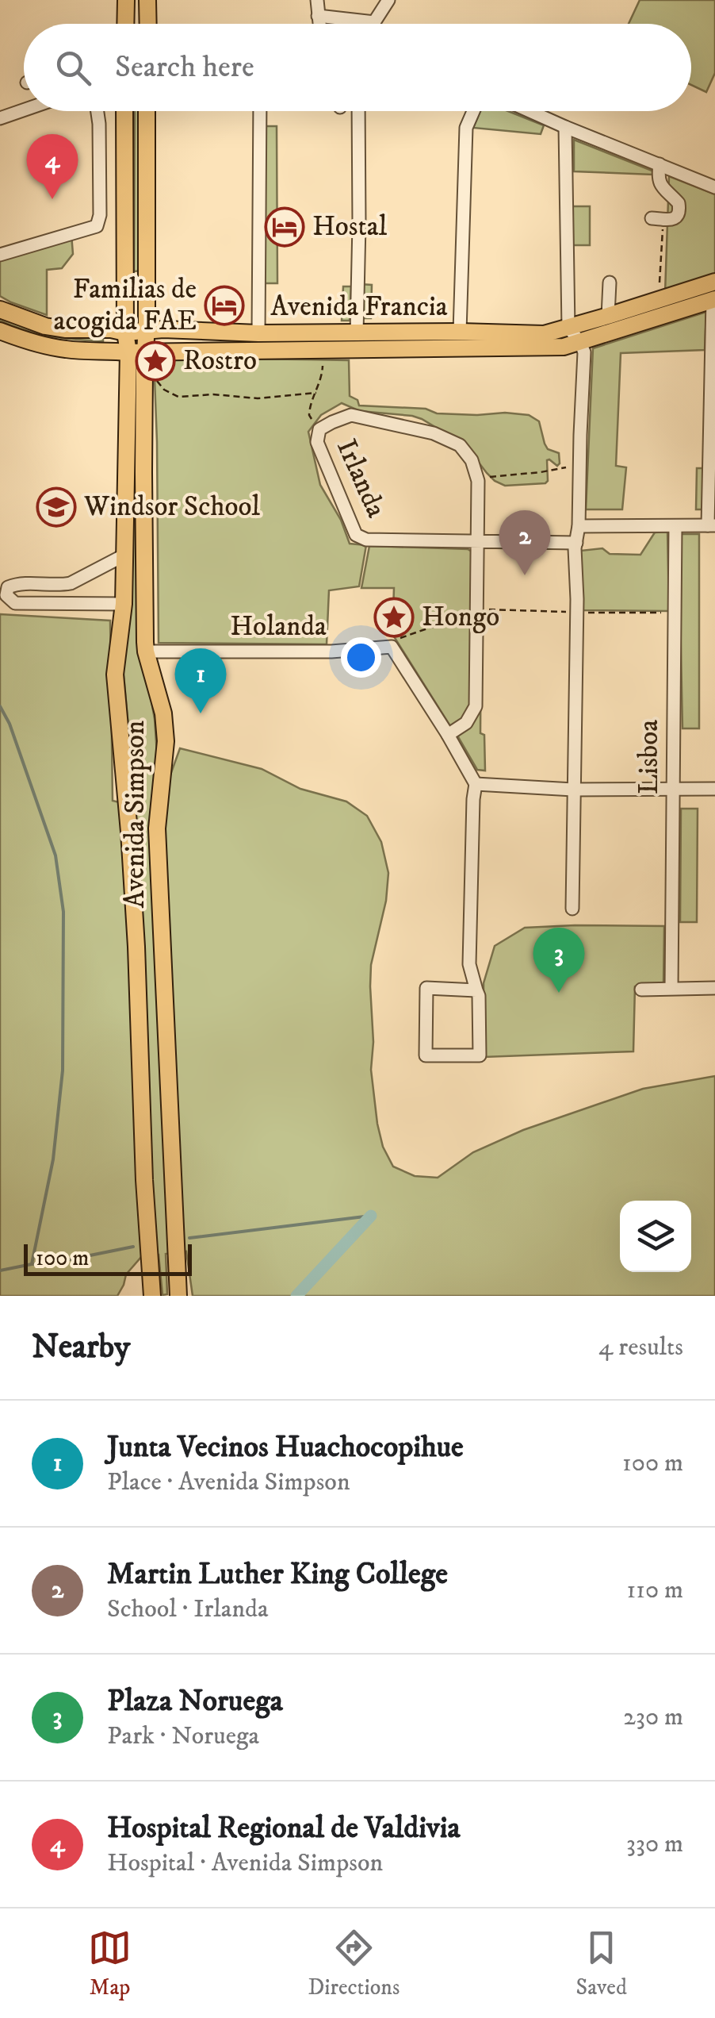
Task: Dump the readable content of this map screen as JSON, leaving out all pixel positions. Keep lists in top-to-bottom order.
{
  "streets": {
    "main road": ["Avenida Francia", "Avenida Simpson"],
    "street": ["Irlanda", "Holanda", "Lisboa"]
  },
  "crossings": [
    ["Avenida Francia", "Avenida Simpson"],
    ["Holanda", "Avenida Simpson"]
  ],
  "places": {
    "hotel": ["Hostal", "Familias de acogida FAE"],
    "place": ["Rostro", "Hongo"],
    "school or university": ["Windsor School"]
  },
  "scale_bar": "100 m",
  "page": {
    "search": "Search here",
    "pins": [
      "4",
      "2",
      "1",
      "3"
    ],
    "scale": "100 m",
    "heading": ["Nearby", "4 results"],
    "list": [
      {
        "mark": "1",
        "name": "Junta Vecinos Huachocopihue",
        "note": "Place · Avenida Simpson",
        "value": "100 m"
      },
      {
        "mark": "2",
        "name": "Martin Luther King College",
        "note": "School · Irlanda",
        "value": "110 m"
      },
      {
        "mark": "3",
        "name": "Plaza Noruega",
        "note": "Park · Noruega",
        "value": "230 m"
      },
      {
        "mark": "4",
        "name": "Hospital Regional de Valdivia",
        "note": "Hospital · Avenida Simpson",
        "value": "330 m"
      }
    ],
    "nav": ["Map", "Directions", "Saved"]
  }
}
